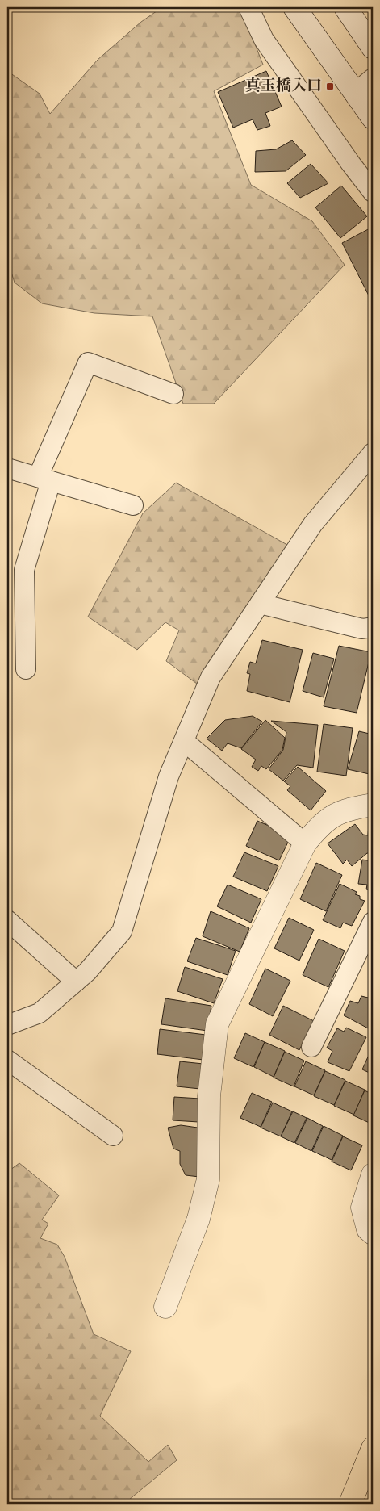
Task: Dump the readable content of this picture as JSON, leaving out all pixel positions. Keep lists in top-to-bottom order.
{
  "places": {
    "transit": ["真玉橋入口"]
  }
}
